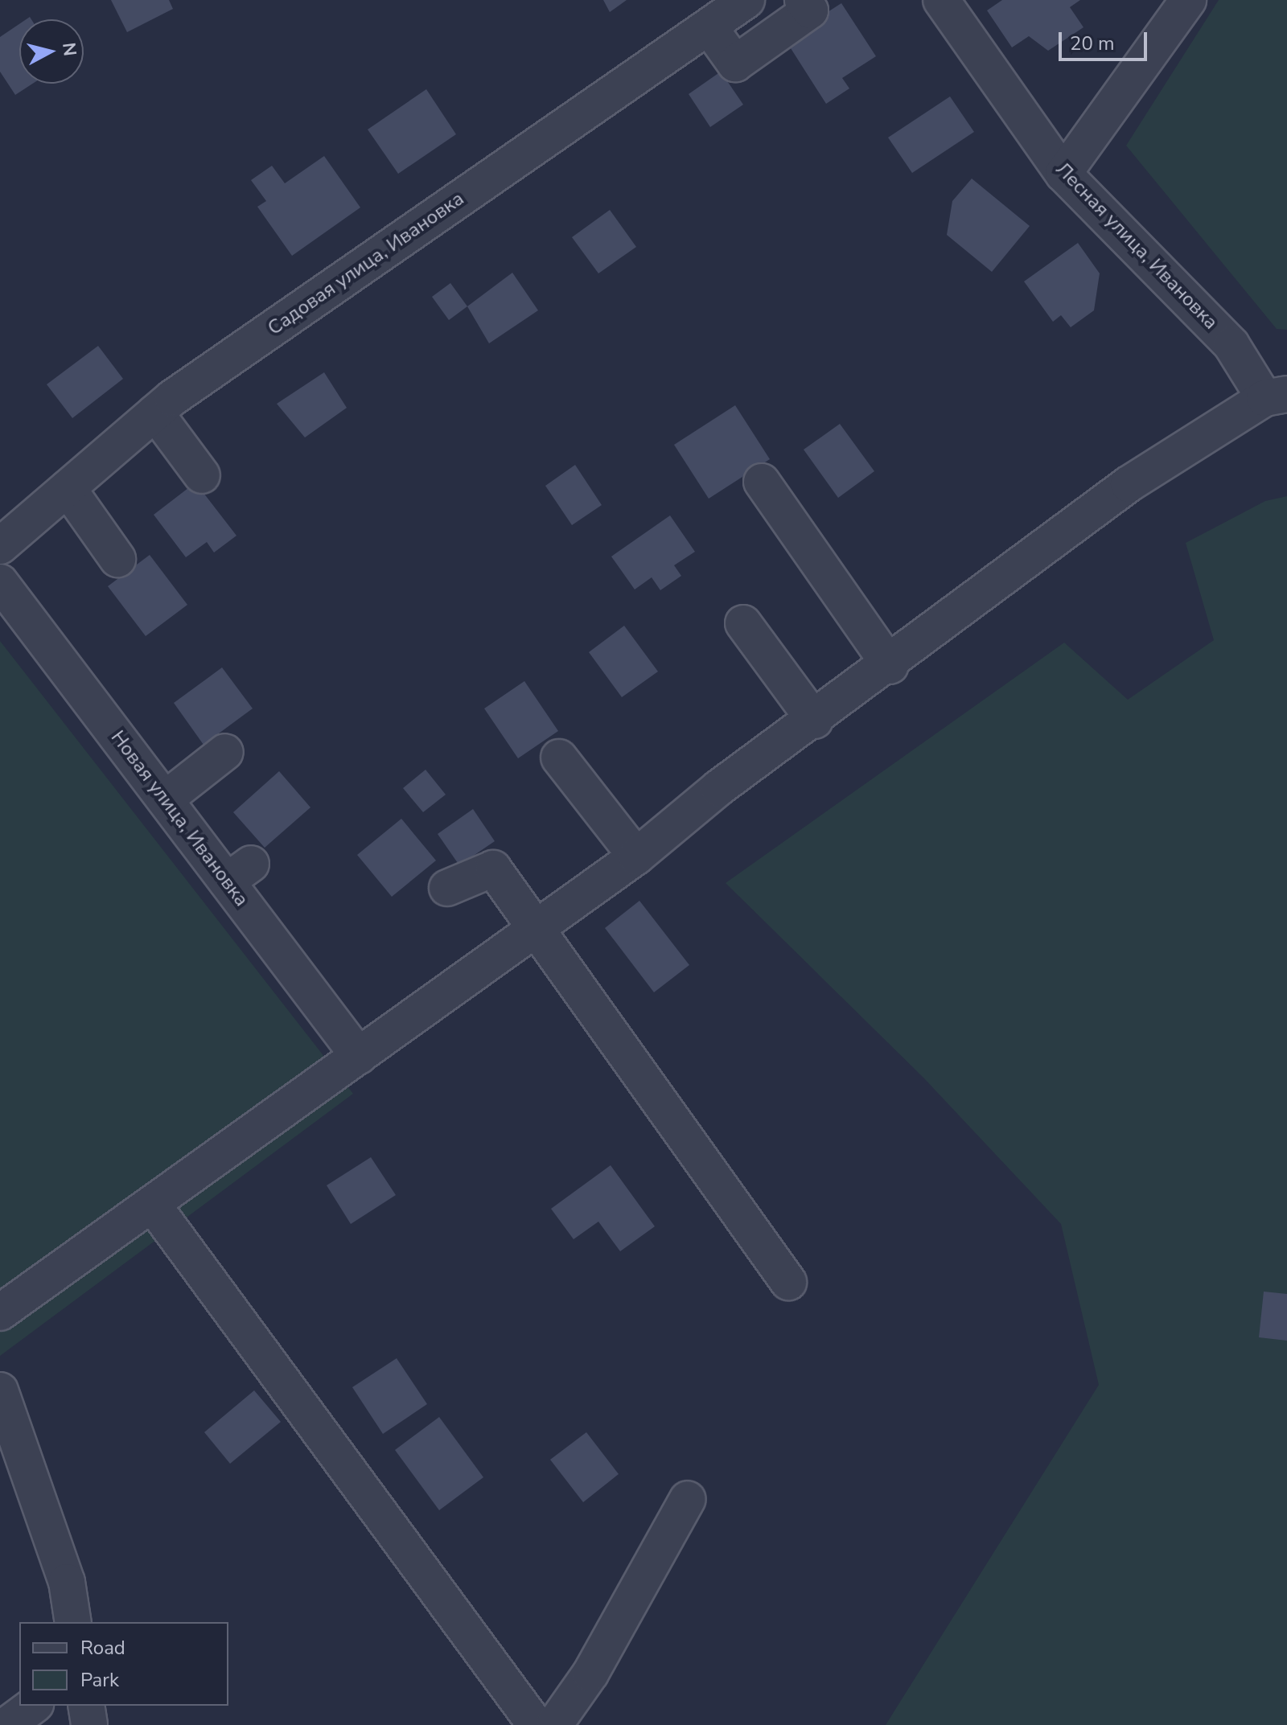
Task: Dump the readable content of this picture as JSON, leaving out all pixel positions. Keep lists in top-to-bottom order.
{
  "streets": {
    "street": ["Лесная улица, Ивановка", "Садовая улица, Ивановка", "Новая улица, Ивановка"]
  },
  "legend": ["Road", "Park"],
  "scale_bar": "20 m",
  "north": "right"
}
